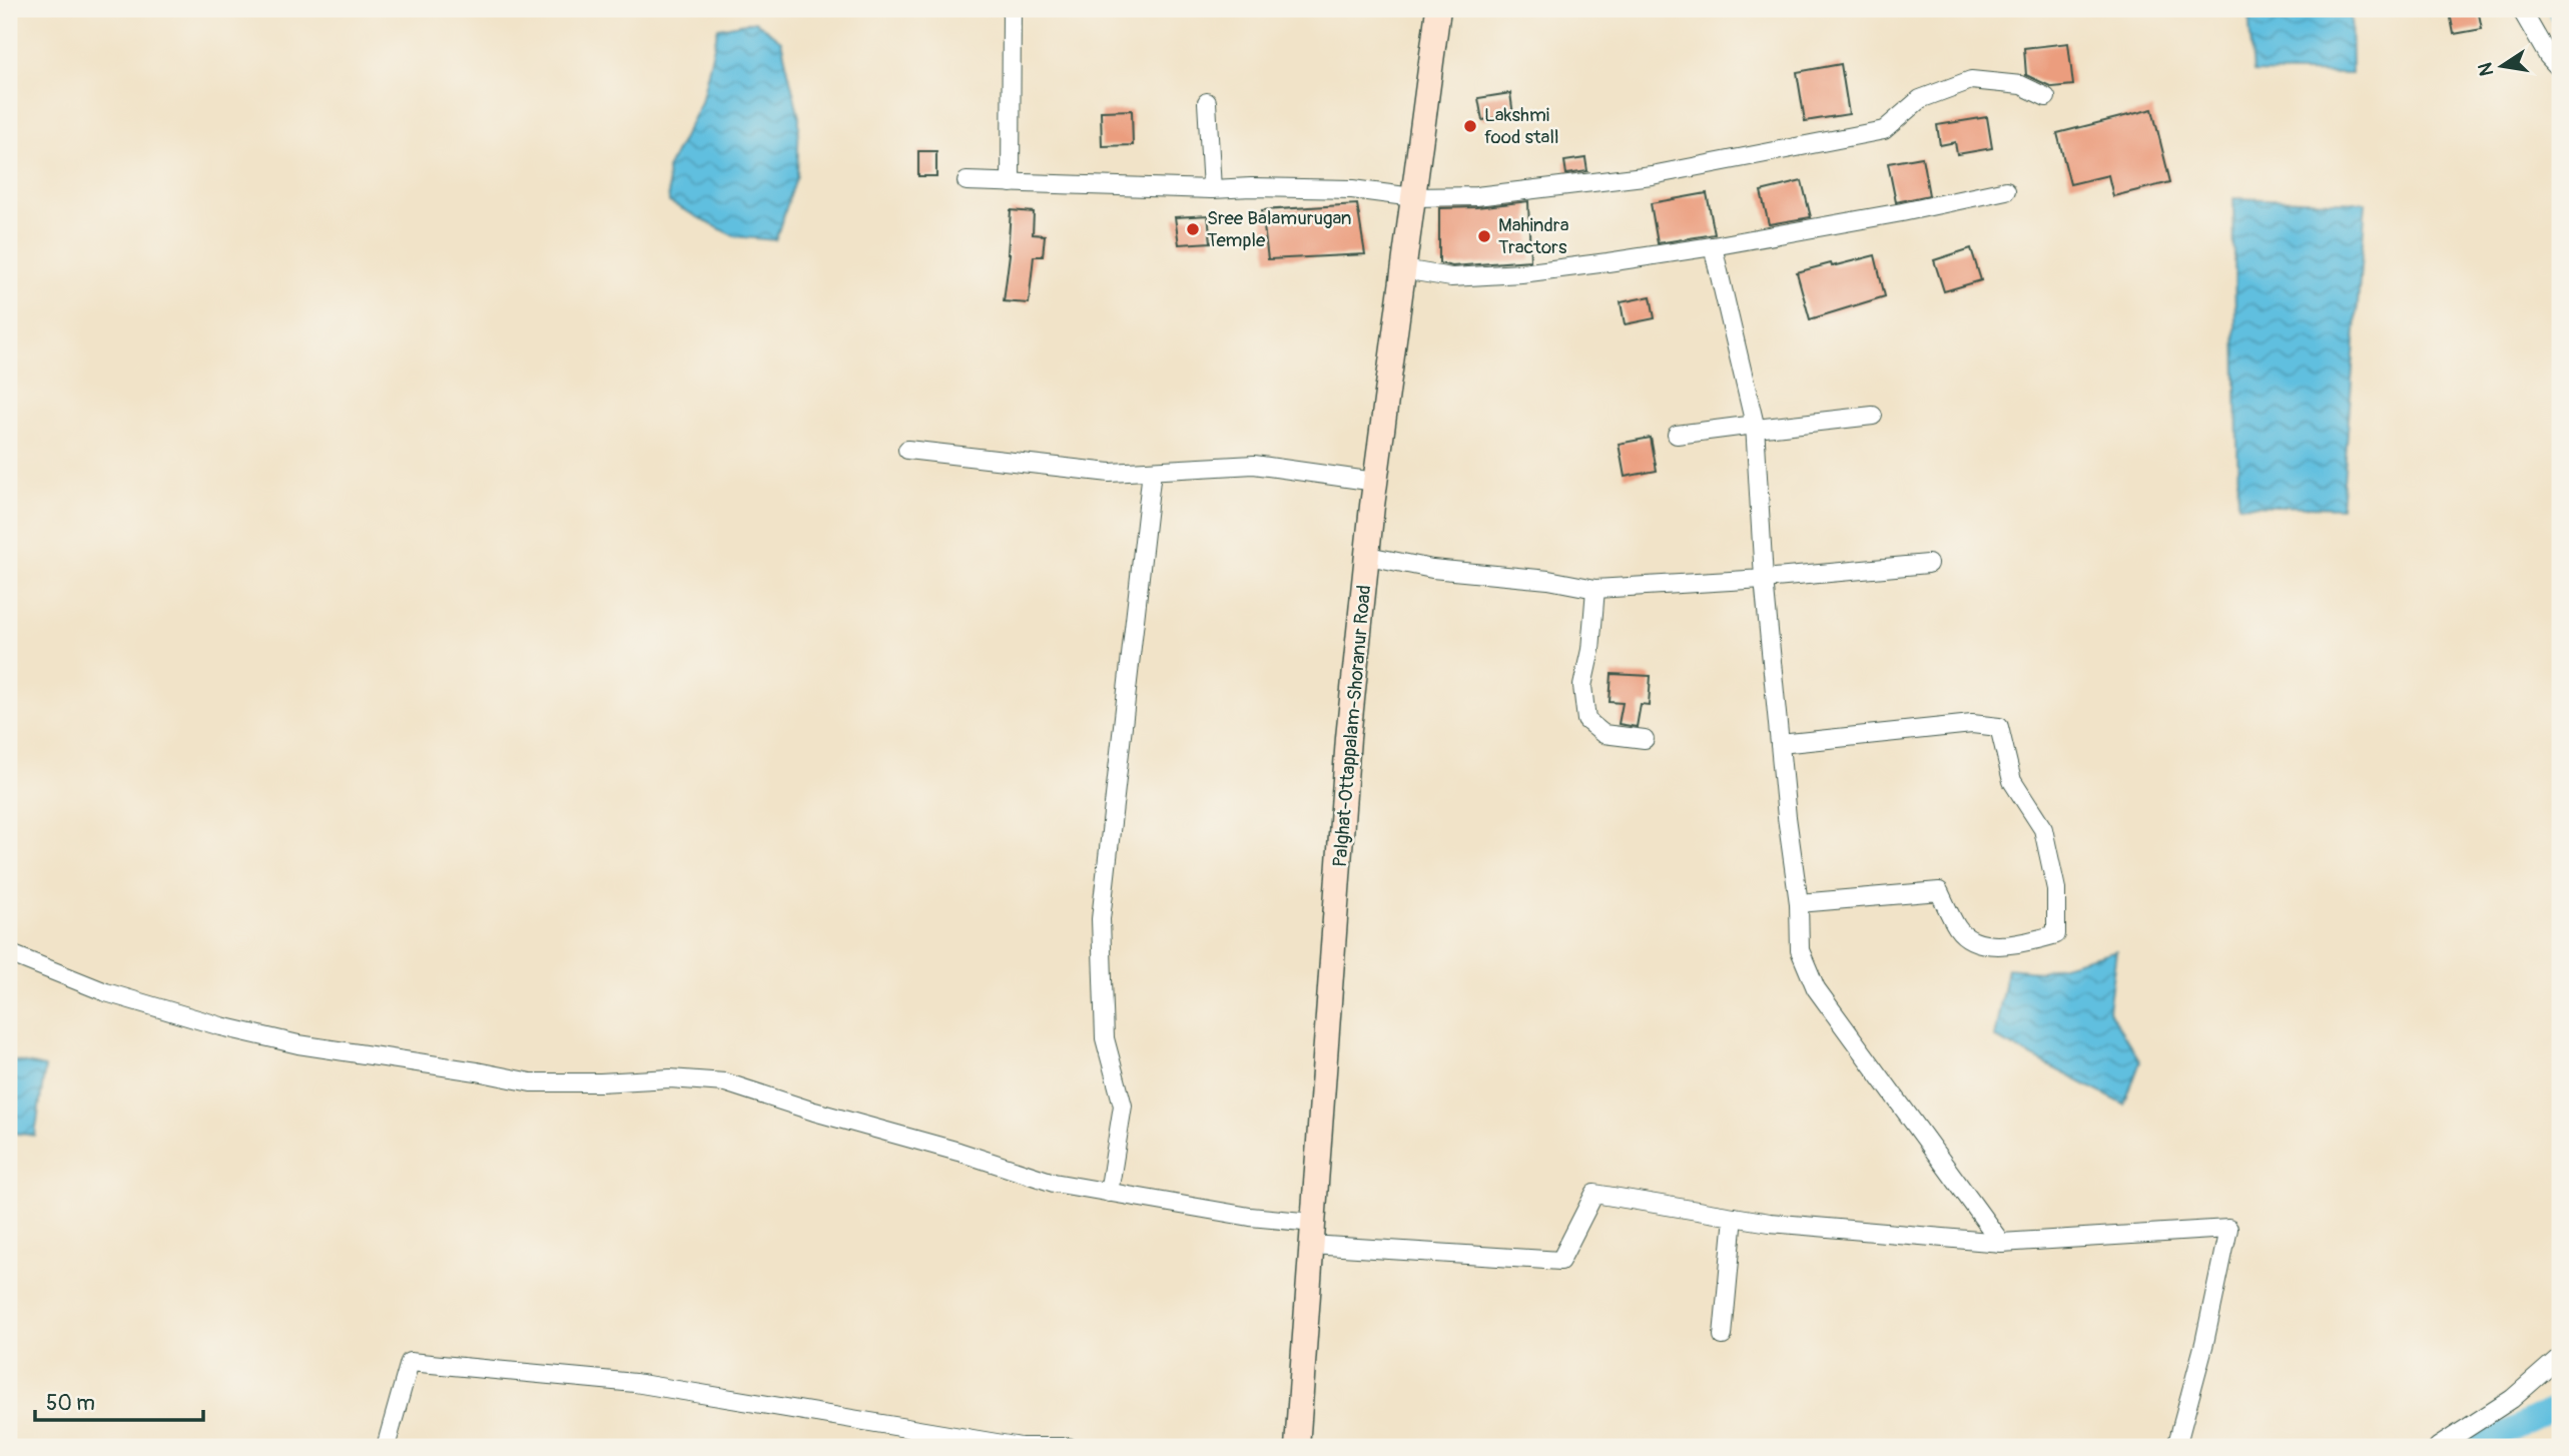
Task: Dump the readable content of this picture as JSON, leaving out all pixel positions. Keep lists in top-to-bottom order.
{
  "streets": {
    "main road": ["Palghat-Ottappalam-Shoranur Road"]
  },
  "places": ["Lakshmi food stall", "Sree Balamurugan Temple", "Mahindra Tractors"],
  "scale_bar": "50 m",
  "north": "left"
}
